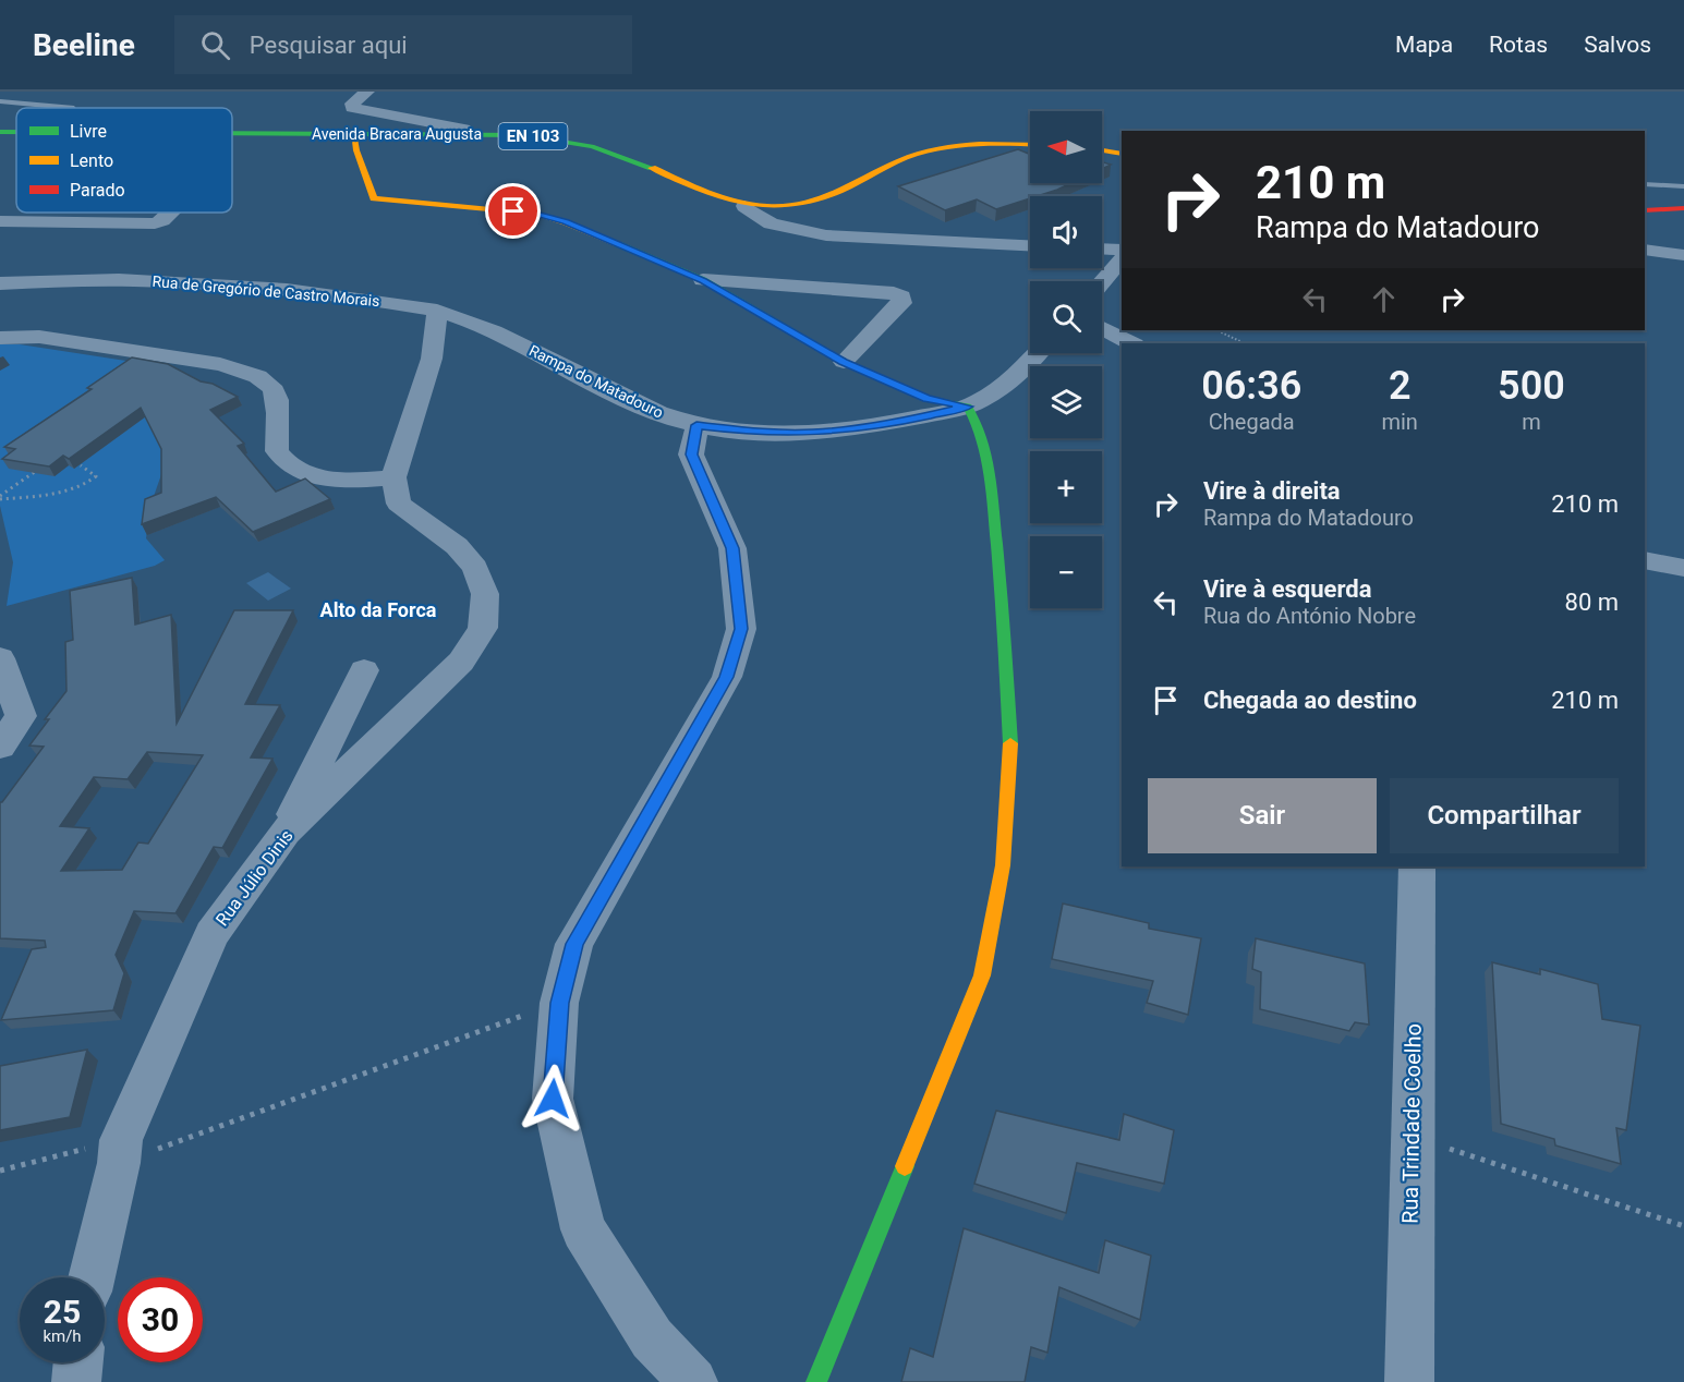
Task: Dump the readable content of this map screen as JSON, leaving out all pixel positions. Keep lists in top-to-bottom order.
{
  "streets": {
    "street": [
      "Avenida Bracara Augusta",
      "EN 103",
      "Rua de Gregório de Castro Morais",
      "Rampa do Matadouro",
      "Rua Júlio Dinis",
      "Rua Trindade Coelho"
    ]
  },
  "crossings": [
    ["Rua de Gregório de Castro Morais", "Rampa do Matadouro"]
  ],
  "districts": ["Alto da Forca"],
  "legend": ["Livre", "Lento", "Parado"],
  "north": "left",
  "page": {
    "header": "Beeline",
    "search": "Pesquisar aqui",
    "nav": ["Mapa", "Rotas", "Salvos"],
    "map_buttons": ["+", "−"],
    "turn": ["210 m", "Rampa do Matadouro"],
    "eta": [
      "06:36",
      "Chegada",
      "2",
      "min",
      "500",
      "m"
    ],
    "list": [
      {
        "name": "Vire à direita",
        "note": "Rampa do Matadouro",
        "value": "210 m"
      },
      {
        "name": "Vire à esquerda",
        "note": "Rua do António Nobre",
        "value": "80 m"
      },
      {
        "name": "Chegada ao destino",
        "value": "210 m"
      }
    ],
    "buttons": ["Sair", "Compartilhar"],
    "speed": "25 km/h",
    "limit": "30"
  }
}
